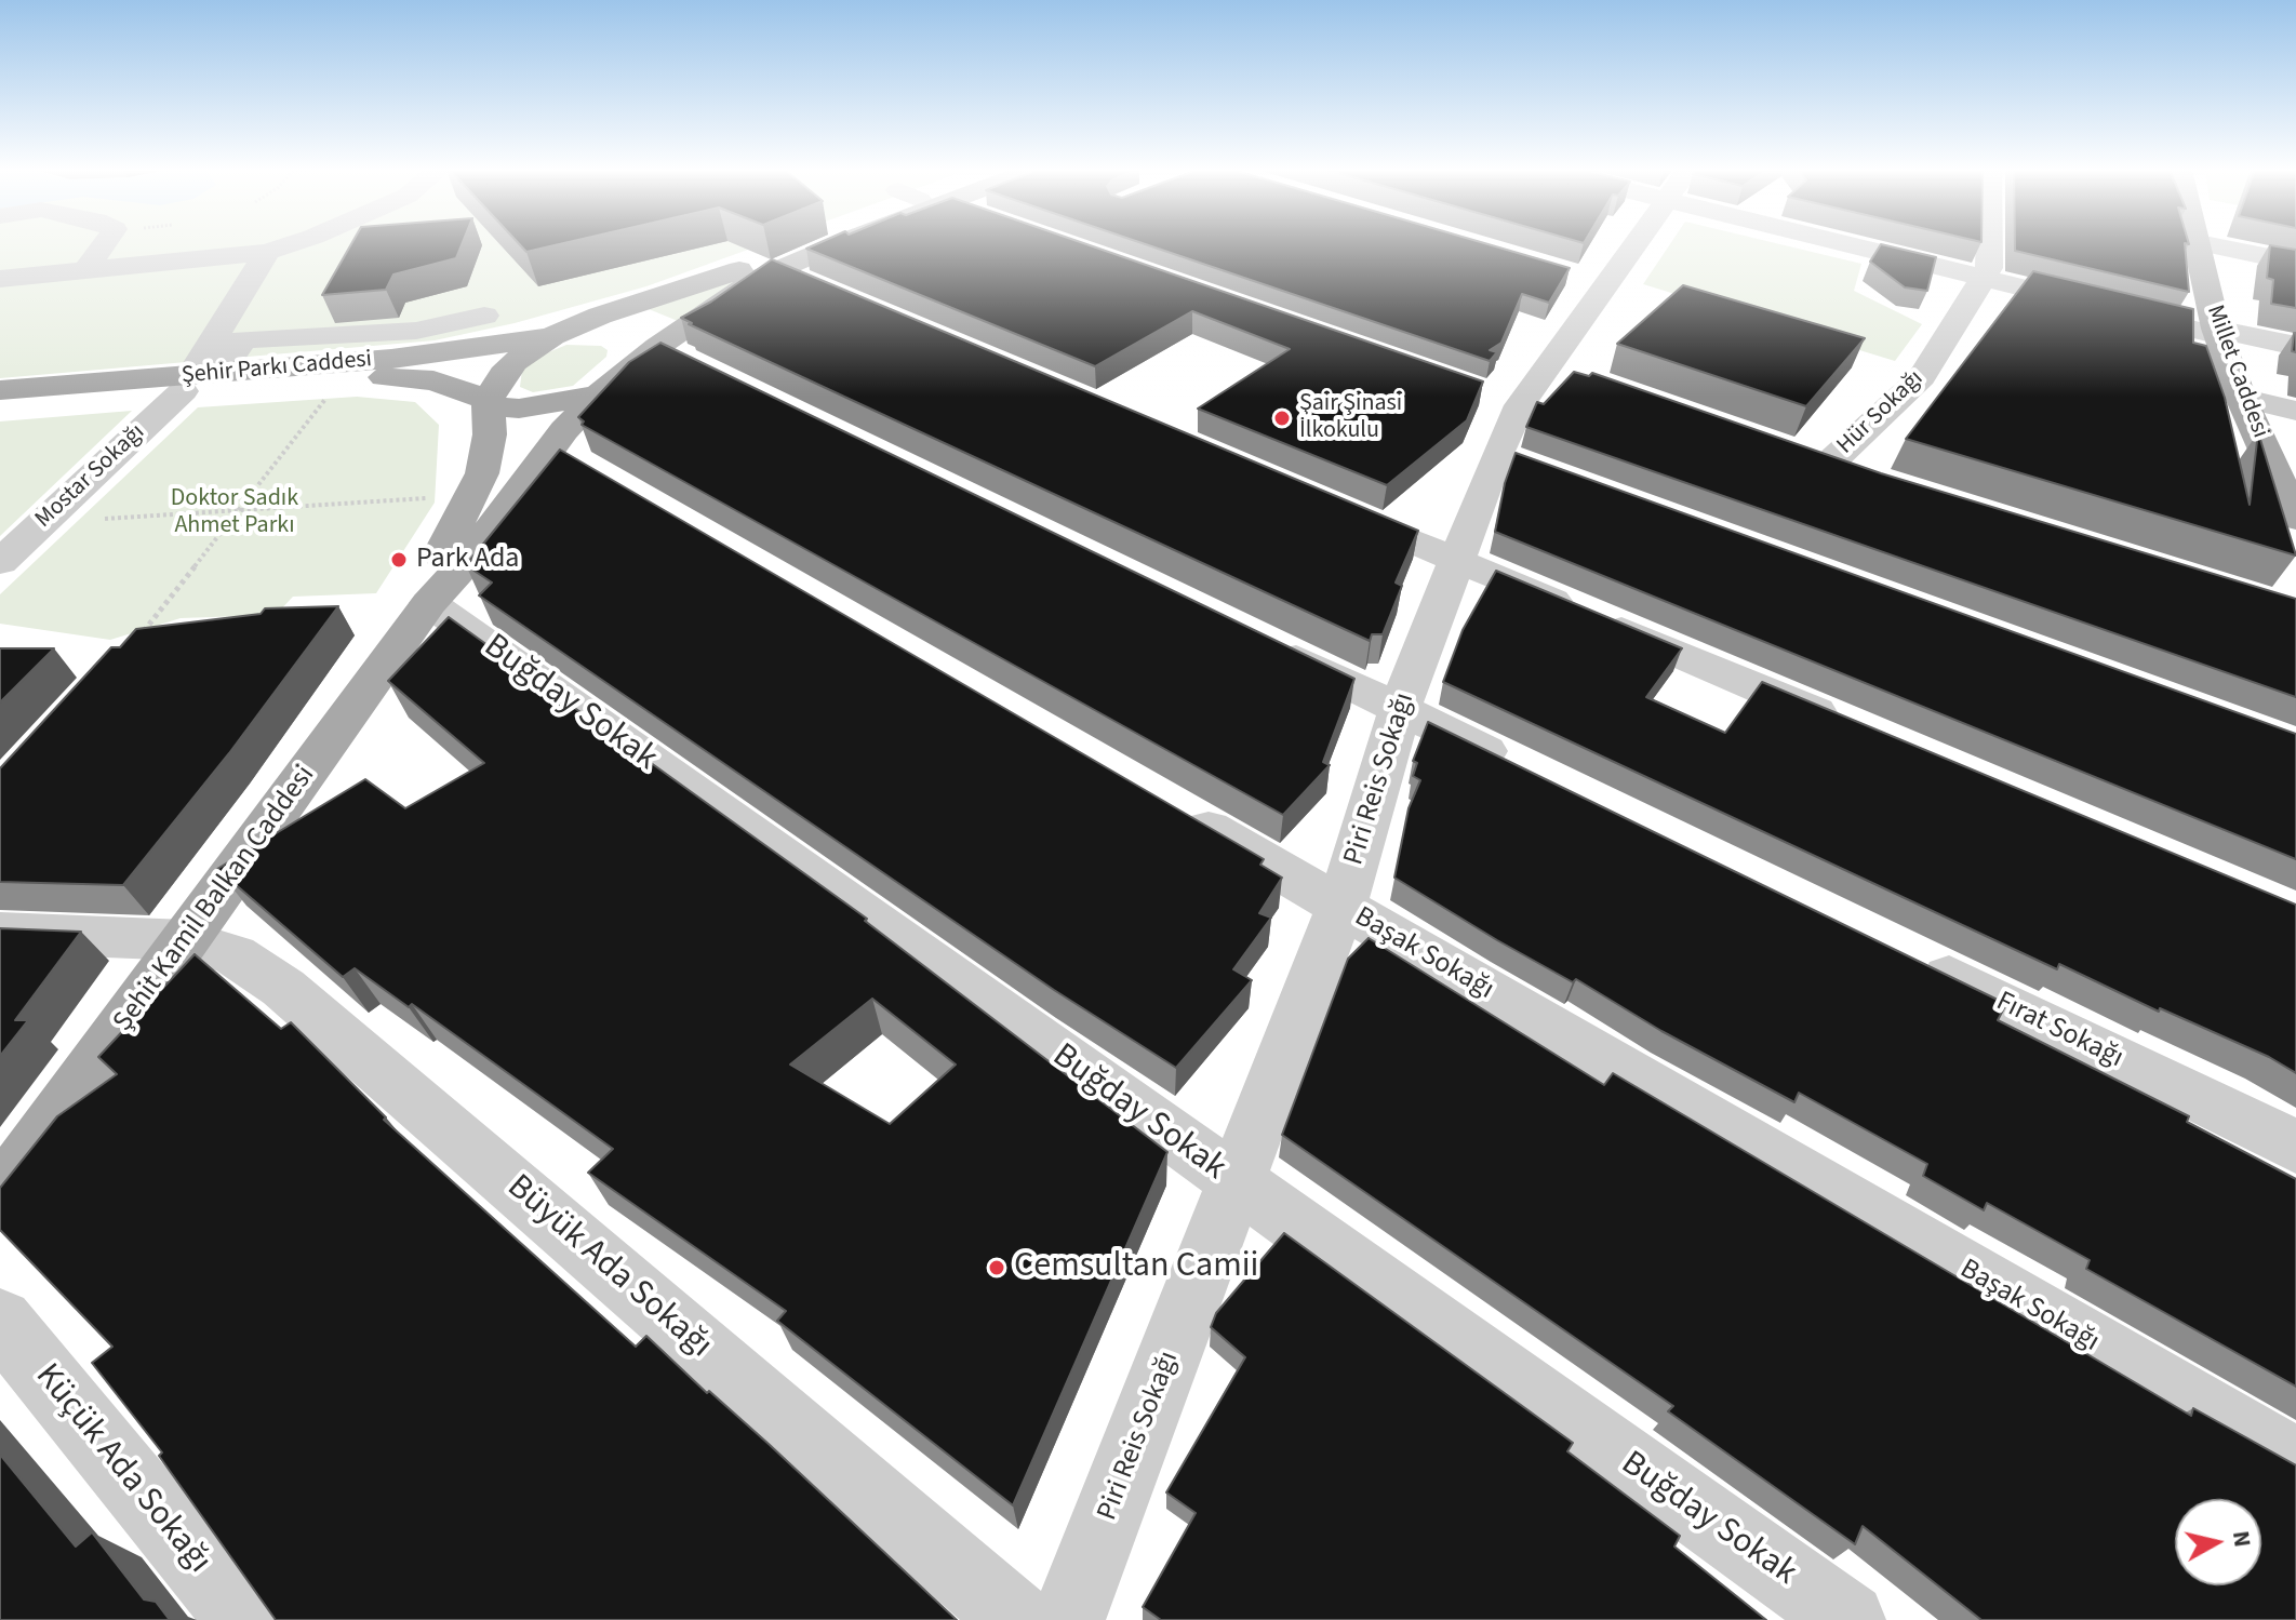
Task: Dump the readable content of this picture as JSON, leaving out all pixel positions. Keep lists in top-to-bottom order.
{
  "streets": {
    "main road": ["Şehir Parkı Caddesi", "Millet Caddesi", "Şehit Kamil Balkan Caddesi"],
    "street": [
      "Hür Sokağı",
      "Mostar Sokağı",
      "Buğday Sokak",
      "Piri Reis Sokağı",
      "Başak Sokağı",
      "Fırat Sokağı",
      "Büyük Ada Sokağı",
      "Küçük Ada Sokağı"
    ]
  },
  "crossings": [
    ["Şehir Parkı Caddesi", "Mostar Sokağı"],
    ["Şehir Parkı Caddesi", "Şehit Kamil Balkan Caddesi"],
    ["Buğday Sokak", "Piri Reis Sokağı"],
    ["Buğday Sokak", "Şehit Kamil Balkan Caddesi"],
    ["Piri Reis Sokağı", "Başak Sokağı"],
    ["Şehit Kamil Balkan Caddesi", "Büyük Ada Sokağı"]
  ],
  "parks": ["Doktor Sadık Ahmet Parkı"],
  "places": ["Şair Şinasi İlkokulu", "Park Ada", "Cemsultan Camii"],
  "north": "right"
}
